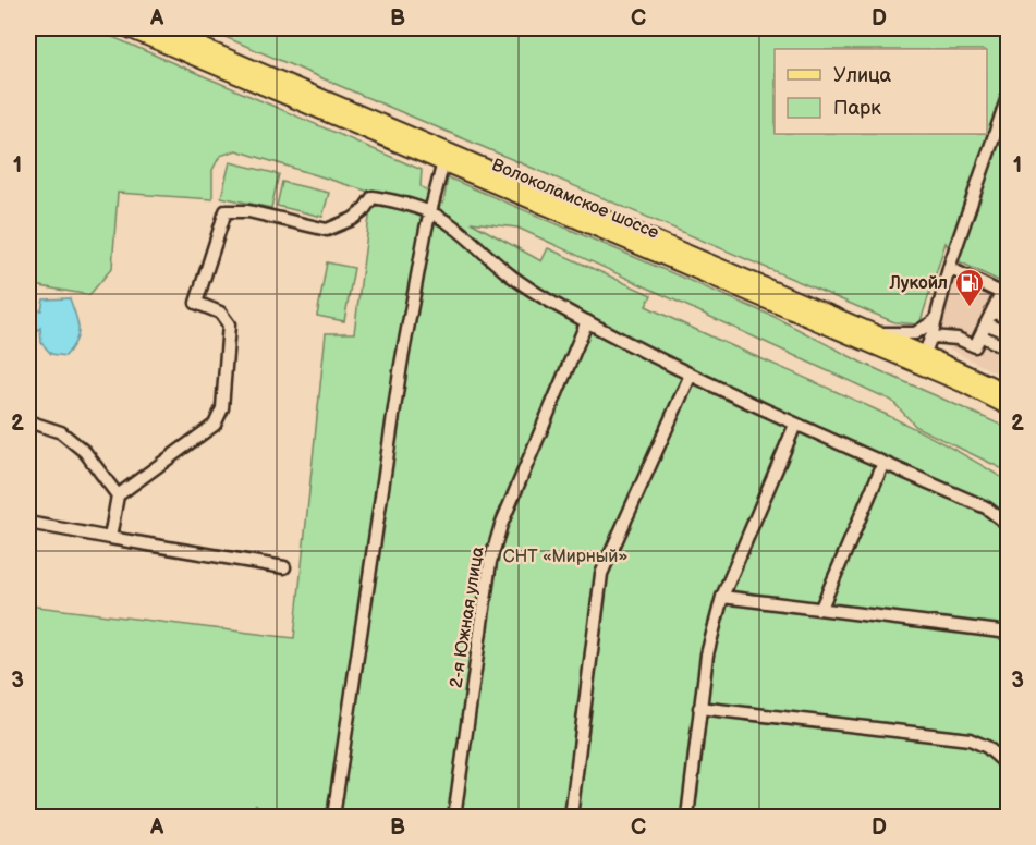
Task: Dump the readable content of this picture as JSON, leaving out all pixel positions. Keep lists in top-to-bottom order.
{
  "streets": {
    "main road": ["Волоколамское шоссе"],
    "street": ["2-я Южная улица"]
  },
  "parks": ["СНТ «Мирный»"],
  "places": {
    "fuel station": ["Лукойл"]
  },
  "legend": ["Улица", "Парк"],
  "grid": {
    "columns": [
      "A",
      "B",
      "C",
      "D"
    ],
    "rows": ["1", "2", "3"]
  }
}
